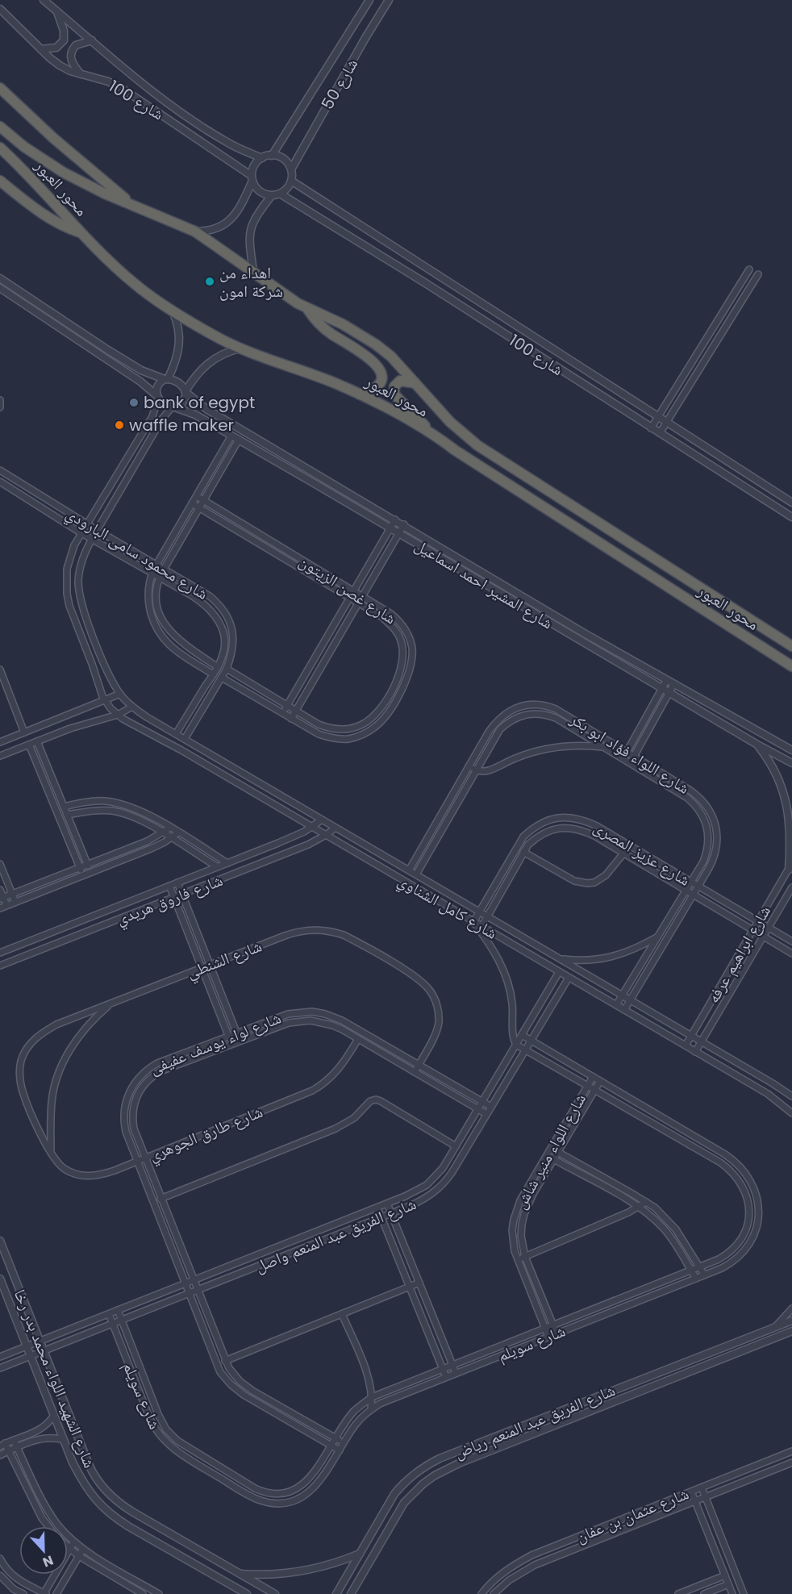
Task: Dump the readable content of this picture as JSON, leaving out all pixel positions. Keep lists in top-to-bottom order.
{
  "streets": {
    "highway": ["محور العبور"],
    "street": [
      "شارع 50",
      "شارع 100",
      "شارع محمود سامى البارودي",
      "شارع المشير احمد اسماعيل",
      "شارع غصن الزيتون",
      "شارع اللواء فؤاد ابو بكر",
      "شارع عزيز المصرى",
      "شارع فاروق هريدي",
      "شارع كامل الشناوي",
      "شارع ابراهيم عرفه",
      "شارع الشنطي",
      "شارع لواء يوسف عفيفى",
      "شارع طارق الجوهري",
      "شارع اللواء منير شاش",
      "شارع الفريق عبد المنعم واصل",
      "شارع سويلم",
      "شارع الشهيد اللواء محمد بدر رخا",
      "شارع الفريق عبد المنعم رياض",
      "شارع عثمان بن عفان"
    ]
  },
  "crossings": [
    ["شارع 50", "شارع 100"],
    ["شارع محمود سامى البارودي", "شارع غصن الزيتون"],
    ["شارع محمود سامى البارودي", "شارع كامل الشناوي"],
    ["شارع المشير احمد اسماعيل", "شارع كامل الشناوي"],
    ["شارع اللواء فؤاد ابو بكر", "شارع عزيز المصرى"],
    ["شارع اللواء فؤاد ابو بكر", "شارع كامل الشناوي"],
    ["شارع عزيز المصرى", "شارع كامل الشناوي"],
    ["شارع عزيز المصرى", "شارع ابراهيم عرفه"],
    ["شارع فاروق هريدي", "شارع كامل الشناوي"],
    ["شارع كامل الشناوي", "شارع ابراهيم عرفه"],
    ["شارع كامل الشناوي", "شارع الفريق عبد المنعم واصل"],
    ["شارع الشنطي", "شارع لواء يوسف عفيفى"],
    ["شارع الشنطي", "شارع طارق الجوهري"],
    ["شارع لواء يوسف عفيفى", "شارع طارق الجوهري"],
    ["شارع لواء يوسف عفيفى", "شارع الفريق عبد المنعم واصل"],
    ["شارع لواء يوسف عفيفى", "شارع سويلم"],
    ["شارع اللواء منير شاش", "شارع سويلم"],
    ["شارع الفريق عبد المنعم واصل", "شارع سويلم"],
    ["شارع الفريق عبد المنعم واصل", "شارع الشهيد اللواء محمد بدر رخا"]
  ],
  "places": ["اهداء من شركة امون", "bank of egypt", "waffle maker"],
  "north": "bottom"
}
